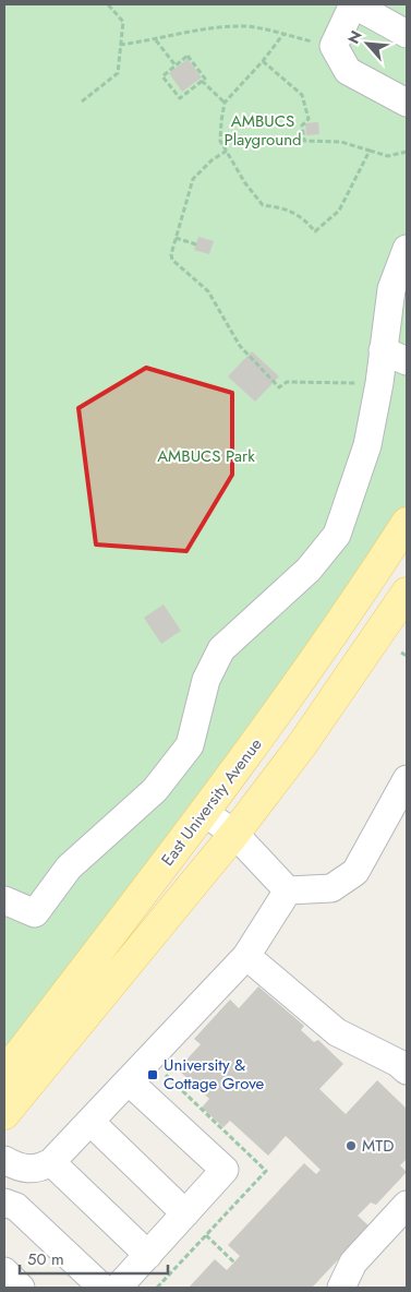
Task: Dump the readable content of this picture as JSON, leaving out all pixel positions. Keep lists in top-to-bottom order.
{
  "streets": {
    "main road": ["East University Avenue"]
  },
  "parks": ["AMBUCS Playground", "AMBUCS Park"],
  "places": {
    "transit": ["University & Cottage Grove"],
    "other": ["MTD"]
  },
  "scale_bar": "50 m",
  "north": "top left"
}
